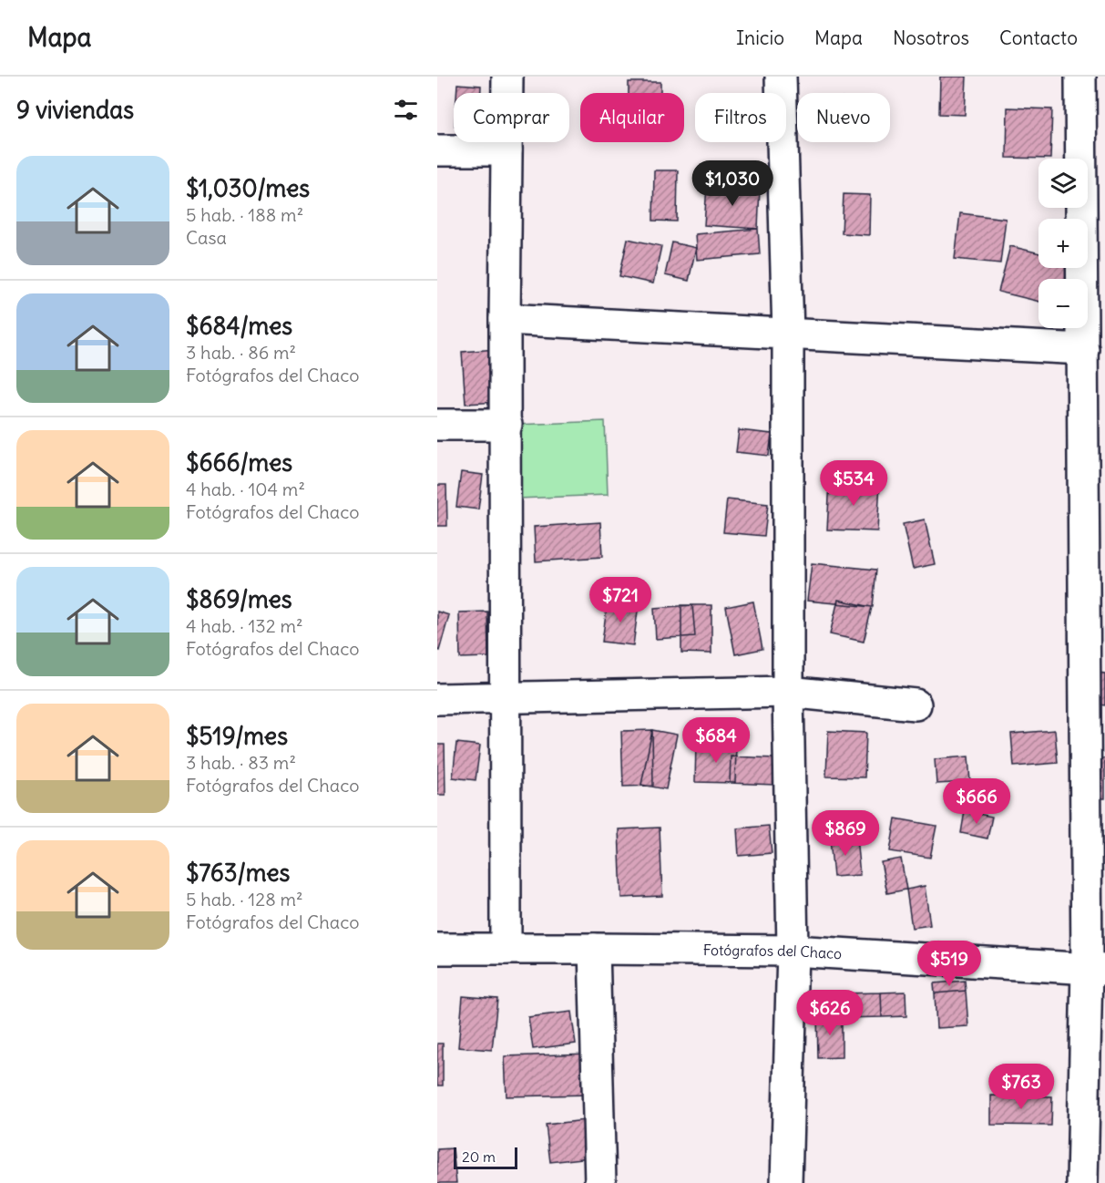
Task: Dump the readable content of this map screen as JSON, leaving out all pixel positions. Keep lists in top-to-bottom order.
{
  "streets": {
    "street": ["Fotógrafos del Chaco"]
  },
  "scale_bar": "20 m",
  "page": {
    "header": "Mapa",
    "nav": [
      "Inicio",
      "Mapa",
      "Nosotros",
      "Contacto"
    ],
    "heading": "9 viviendas",
    "chip": [
      "Comprar",
      "Alquilar",
      "Filtros",
      "Nuevo"
    ],
    "list": [
      {
        "name": "$1,030/mes",
        "note": "5 hab. · 188 m² · Casa"
      },
      {
        "name": "$684/mes",
        "note": "3 hab. · 86 m² · Fotógrafos del Chaco"
      },
      {
        "name": "$666/mes",
        "note": "4 hab. · 104 m² · Fotógrafos del Chaco"
      },
      {
        "name": "$869/mes",
        "note": "4 hab. · 132 m² · Fotógrafos del Chaco"
      },
      {
        "name": "$519/mes",
        "note": "3 hab. · 83 m² · Fotógrafos del Chaco"
      },
      {
        "name": "$763/mes",
        "note": "5 hab. · 128 m² · Fotógrafos del Chaco"
      }
    ],
    "map_buttons": ["+", "−"],
    "price": [
      "$1,030",
      "$534",
      "$721",
      "$684",
      "$666",
      "$869",
      "$519",
      "$626",
      "$763"
    ],
    "scale": "20 m"
  }
}
